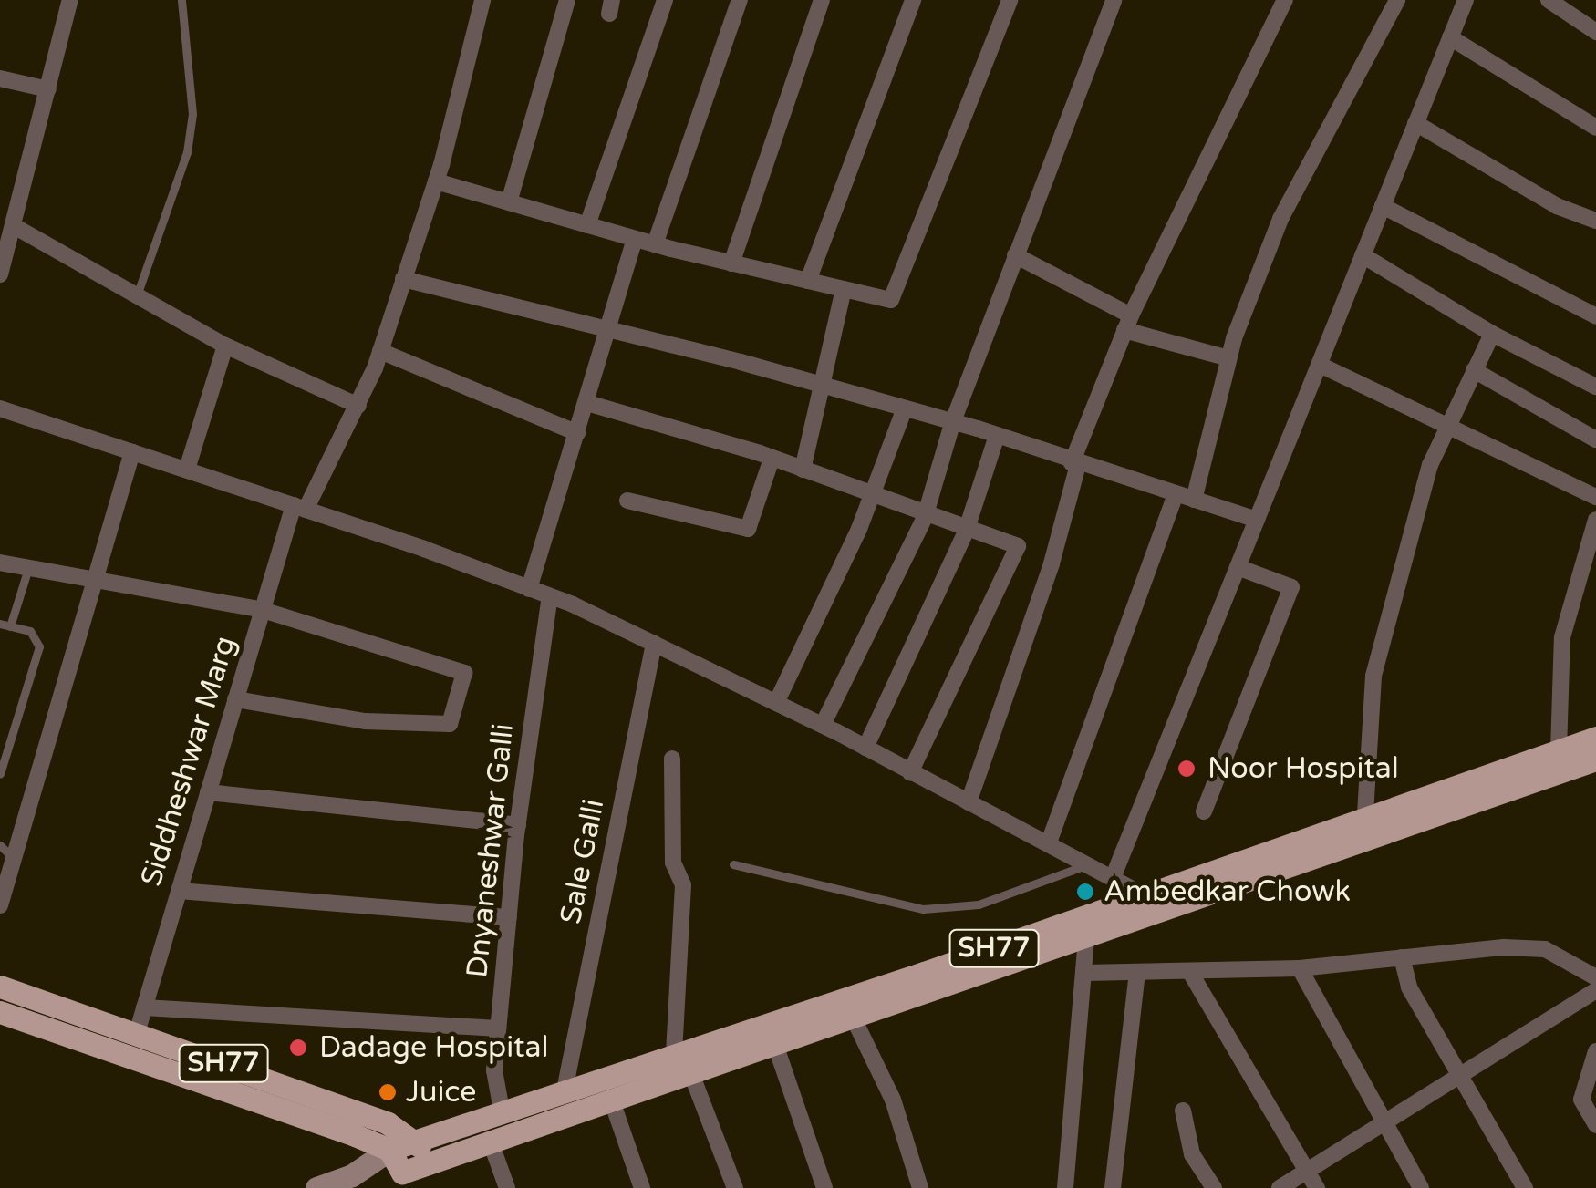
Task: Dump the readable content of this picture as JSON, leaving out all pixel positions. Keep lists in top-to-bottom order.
{
  "streets": {
    "main road": ["SH77"],
    "street": ["Siddheshwar Marg", "Dnyaneshwar Galli", "Sale Galli"]
  },
  "crossings": [
    ["Siddheshwar Marg", "SH77"],
    ["Dnyaneshwar Galli", "SH77"],
    ["Sale Galli", "SH77"]
  ],
  "places": [
    "Noor Hospital",
    "Ambedkar Chowk",
    "Dadage Hospital",
    "Juice"
  ]
}
